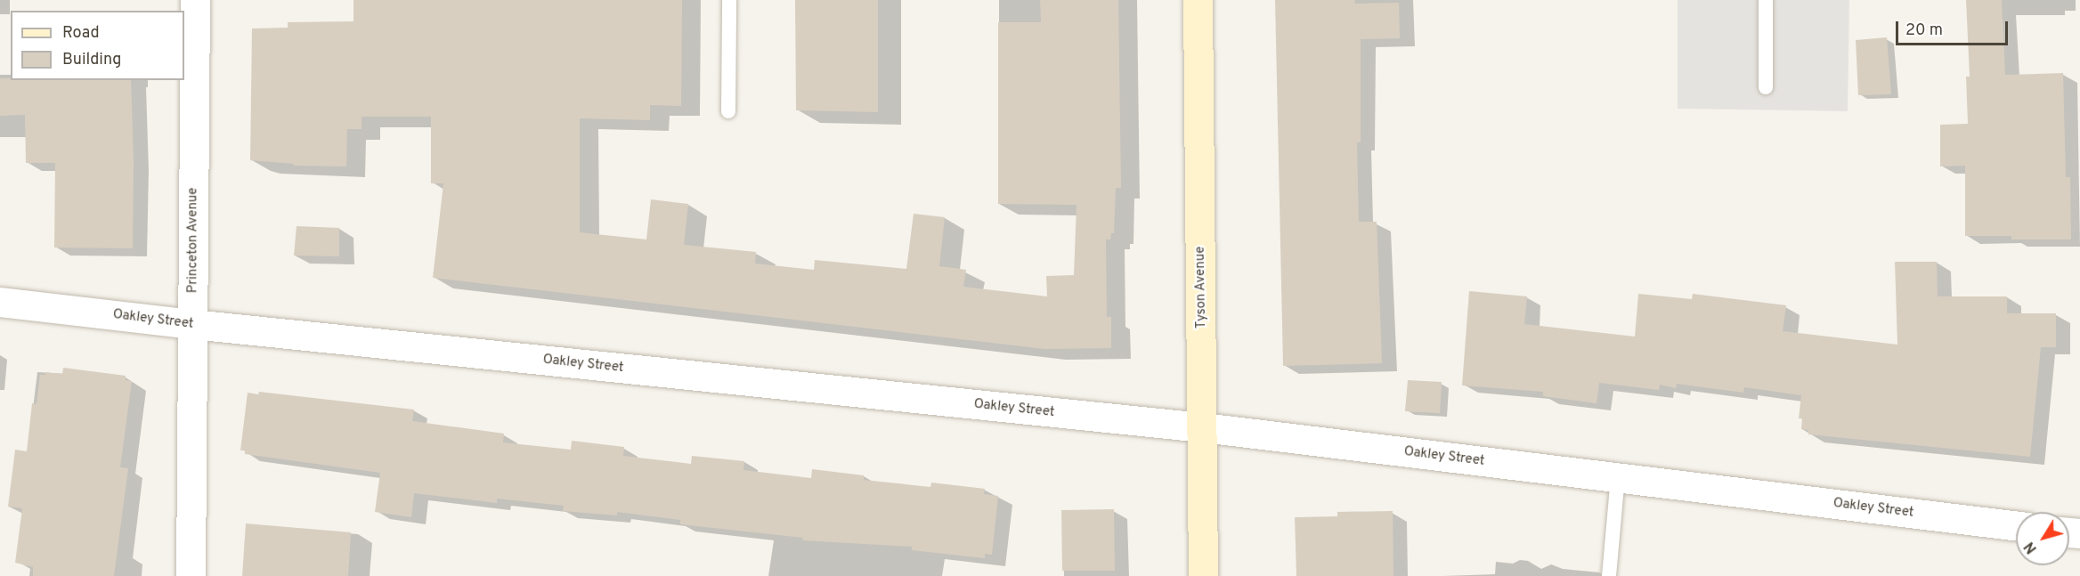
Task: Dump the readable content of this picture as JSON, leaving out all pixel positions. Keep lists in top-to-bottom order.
{
  "streets": {
    "street": ["Princeton Avenue", "Tyson Avenue", "Oakley Street"]
  },
  "crossings": [
    ["Princeton Avenue", "Oakley Street"],
    ["Tyson Avenue", "Oakley Street"]
  ],
  "legend": ["Road", "Building"],
  "scale_bar": "20 m",
  "north": "bottom left"
}
